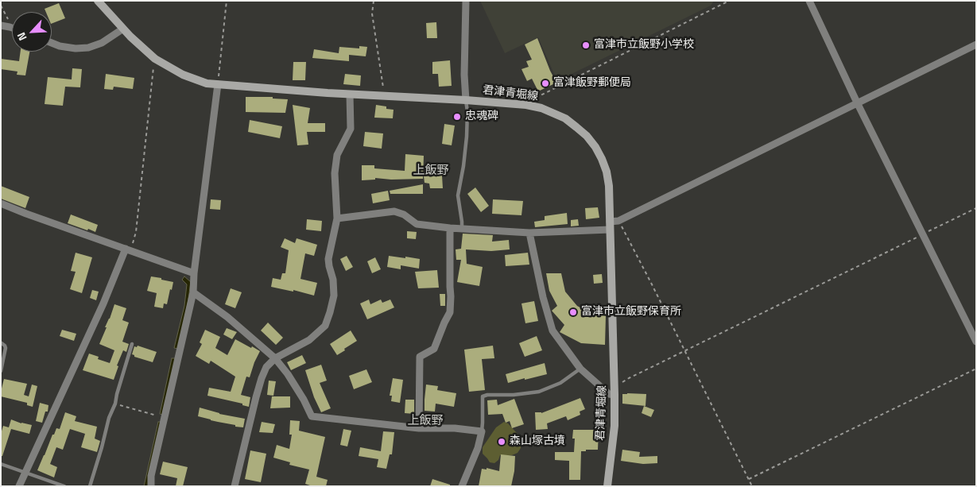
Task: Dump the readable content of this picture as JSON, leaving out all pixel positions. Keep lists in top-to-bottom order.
{
  "streets": {
    "main road": ["君津青堀線"]
  },
  "districts": ["上飯野", "上飯野"],
  "places": [
    "富津市立飯野小学校",
    "富津飯野郵便局",
    "忠魂碑",
    "富津市立飯野保育所",
    "森山塚古墳"
  ],
  "north": "bottom left"
}
